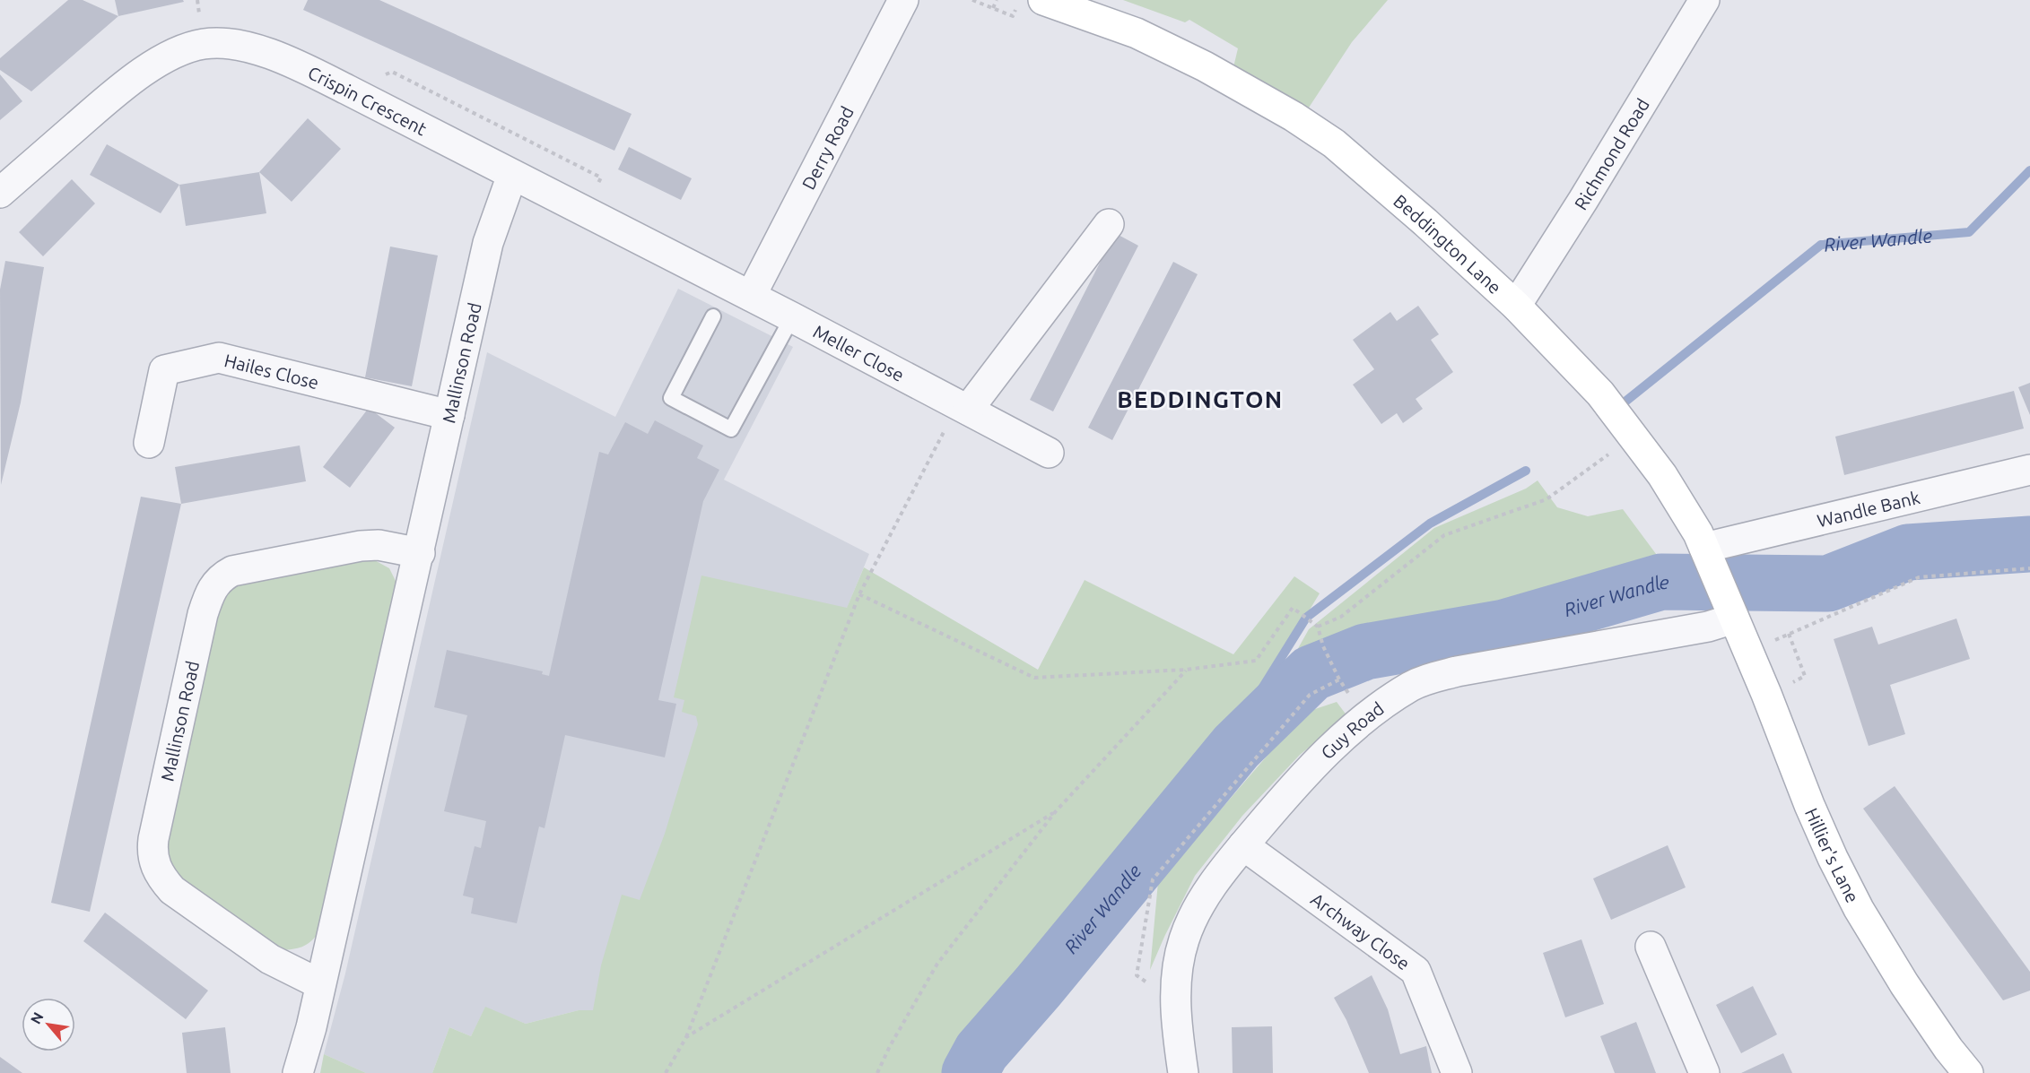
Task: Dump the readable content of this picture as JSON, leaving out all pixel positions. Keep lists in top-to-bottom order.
{
  "streets": {
    "main road": ["Beddington Lane", "Hillier's Lane"],
    "street": [
      "Crispin Crescent",
      "Derry Road",
      "Richmond Road",
      "Meller Close",
      "Mallinson Road",
      "Hailes Close",
      "Wandle Bank",
      "Guy Road",
      "Archway Close"
    ]
  },
  "crossings": [
    ["Crispin Crescent", "Derry Road"],
    ["Crispin Crescent", "Meller Close"],
    ["Crispin Crescent", "Mallinson Road"],
    ["Derry Road", "Meller Close"],
    ["Richmond Road", "Beddington Lane"],
    ["Beddington Lane", "Wandle Bank"],
    ["Beddington Lane", "Guy Road"],
    ["Beddington Lane", "Hillier's Lane"],
    ["Mallinson Road", "Hailes Close"],
    ["Guy Road", "Hillier's Lane"],
    ["Guy Road", "Archway Close"]
  ],
  "districts": ["BEDDINGTON"],
  "water": ["River Wandle"],
  "north": "top left"
}
